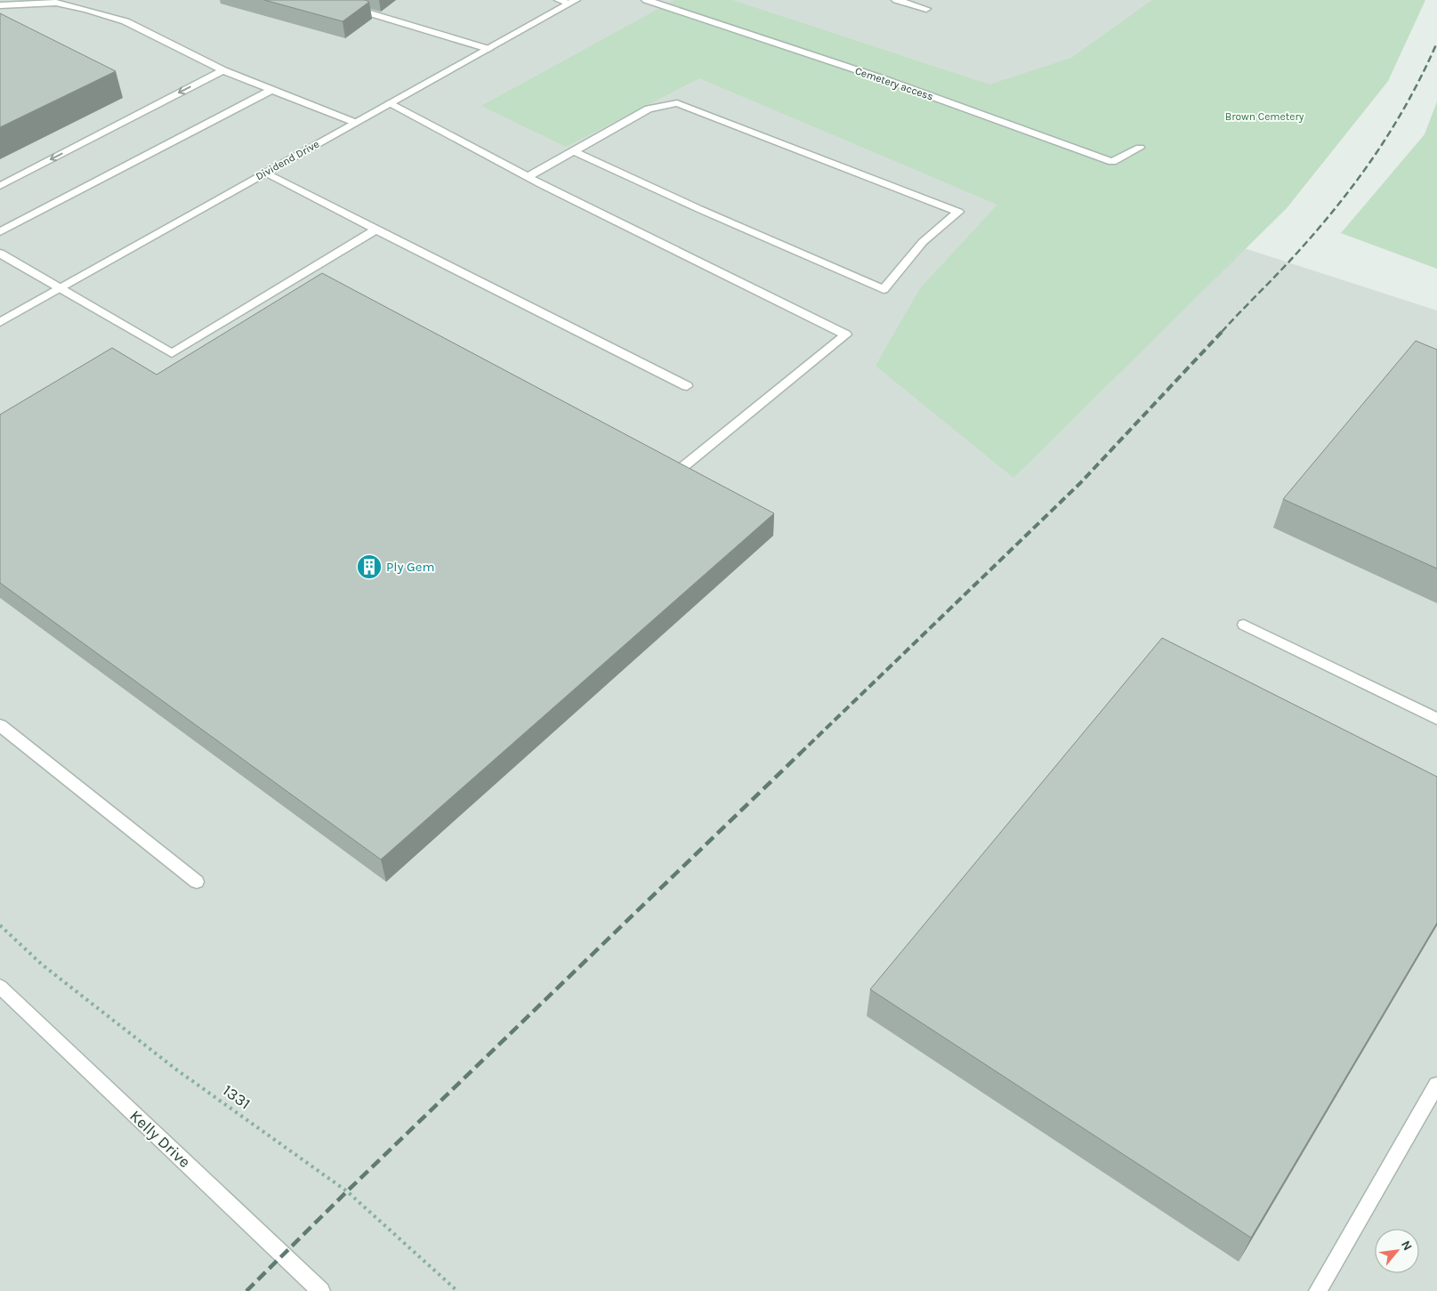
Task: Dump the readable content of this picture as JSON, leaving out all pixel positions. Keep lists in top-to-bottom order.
{
  "streets": {
    "street": ["Cemetery access", "Dividend Drive", "Kelly Drive"],
    "path": ["1331"]
  },
  "parks": ["Brown Cemetery"],
  "places": {
    "building": ["Ply Gem"]
  },
  "north": "top right"
}
